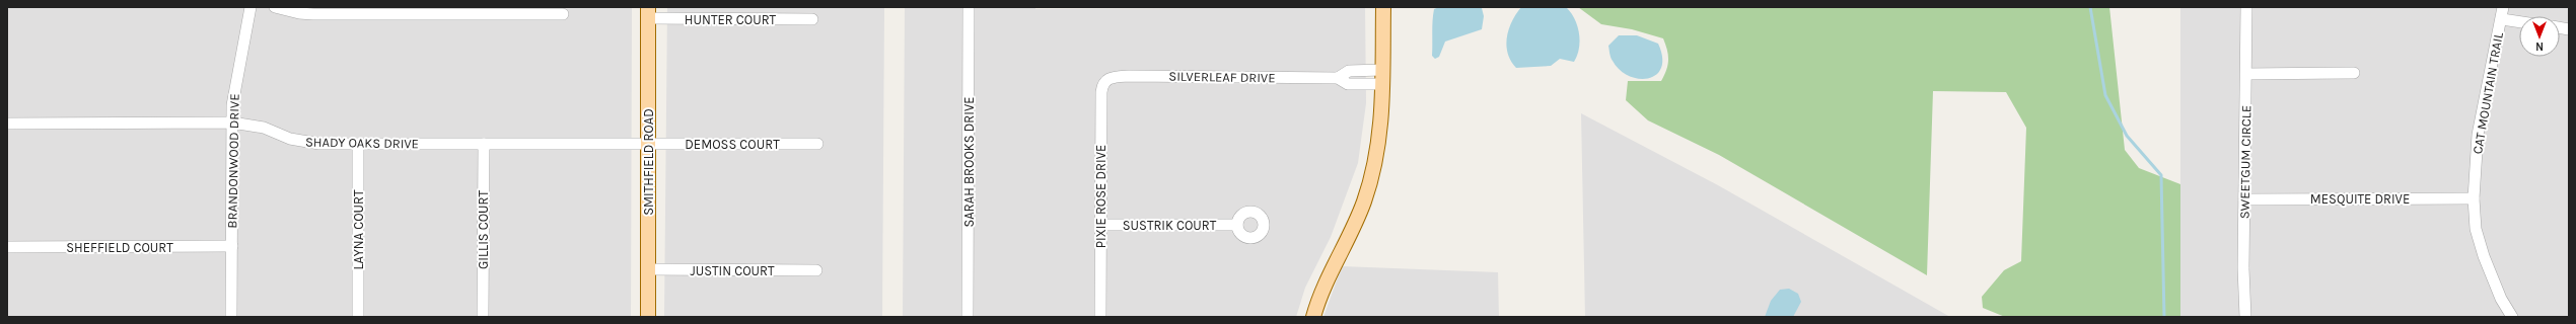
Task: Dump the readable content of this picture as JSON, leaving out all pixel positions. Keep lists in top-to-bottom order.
{
  "streets": {
    "main road": ["SMITHFIELD ROAD"],
    "street": [
      "HUNTER COURT",
      "SILVERLEAF DRIVE",
      "CAT MOUNTAIN TRAIL",
      "SHADY OAKS DRIVE",
      "DEMOSS COURT",
      "BRANDONWOOD DRIVE",
      "SARAH BROOKS DRIVE",
      "SWEETGUM CIRCLE",
      "PIXIE ROSE DRIVE",
      "MESQUITE DRIVE",
      "SUSTRIK COURT",
      "LAYNA COURT",
      "GILLIS COURT",
      "SHEFFIELD COURT",
      "JUSTIN COURT"
    ]
  },
  "crossings": [
    ["HUNTER COURT", "SMITHFIELD ROAD"],
    ["SILVERLEAF DRIVE", "PIXIE ROSE DRIVE"],
    ["CAT MOUNTAIN TRAIL", "MESQUITE DRIVE"],
    ["SHADY OAKS DRIVE", "DEMOSS COURT"],
    ["SHADY OAKS DRIVE", "BRANDONWOOD DRIVE"],
    ["SHADY OAKS DRIVE", "SMITHFIELD ROAD"],
    ["SHADY OAKS DRIVE", "LAYNA COURT"],
    ["SHADY OAKS DRIVE", "GILLIS COURT"],
    ["DEMOSS COURT", "SMITHFIELD ROAD"],
    ["BRANDONWOOD DRIVE", "SHEFFIELD COURT"],
    ["SMITHFIELD ROAD", "JUSTIN COURT"],
    ["SWEETGUM CIRCLE", "MESQUITE DRIVE"],
    ["PIXIE ROSE DRIVE", "SUSTRIK COURT"]
  ],
  "north": "bottom"
}
